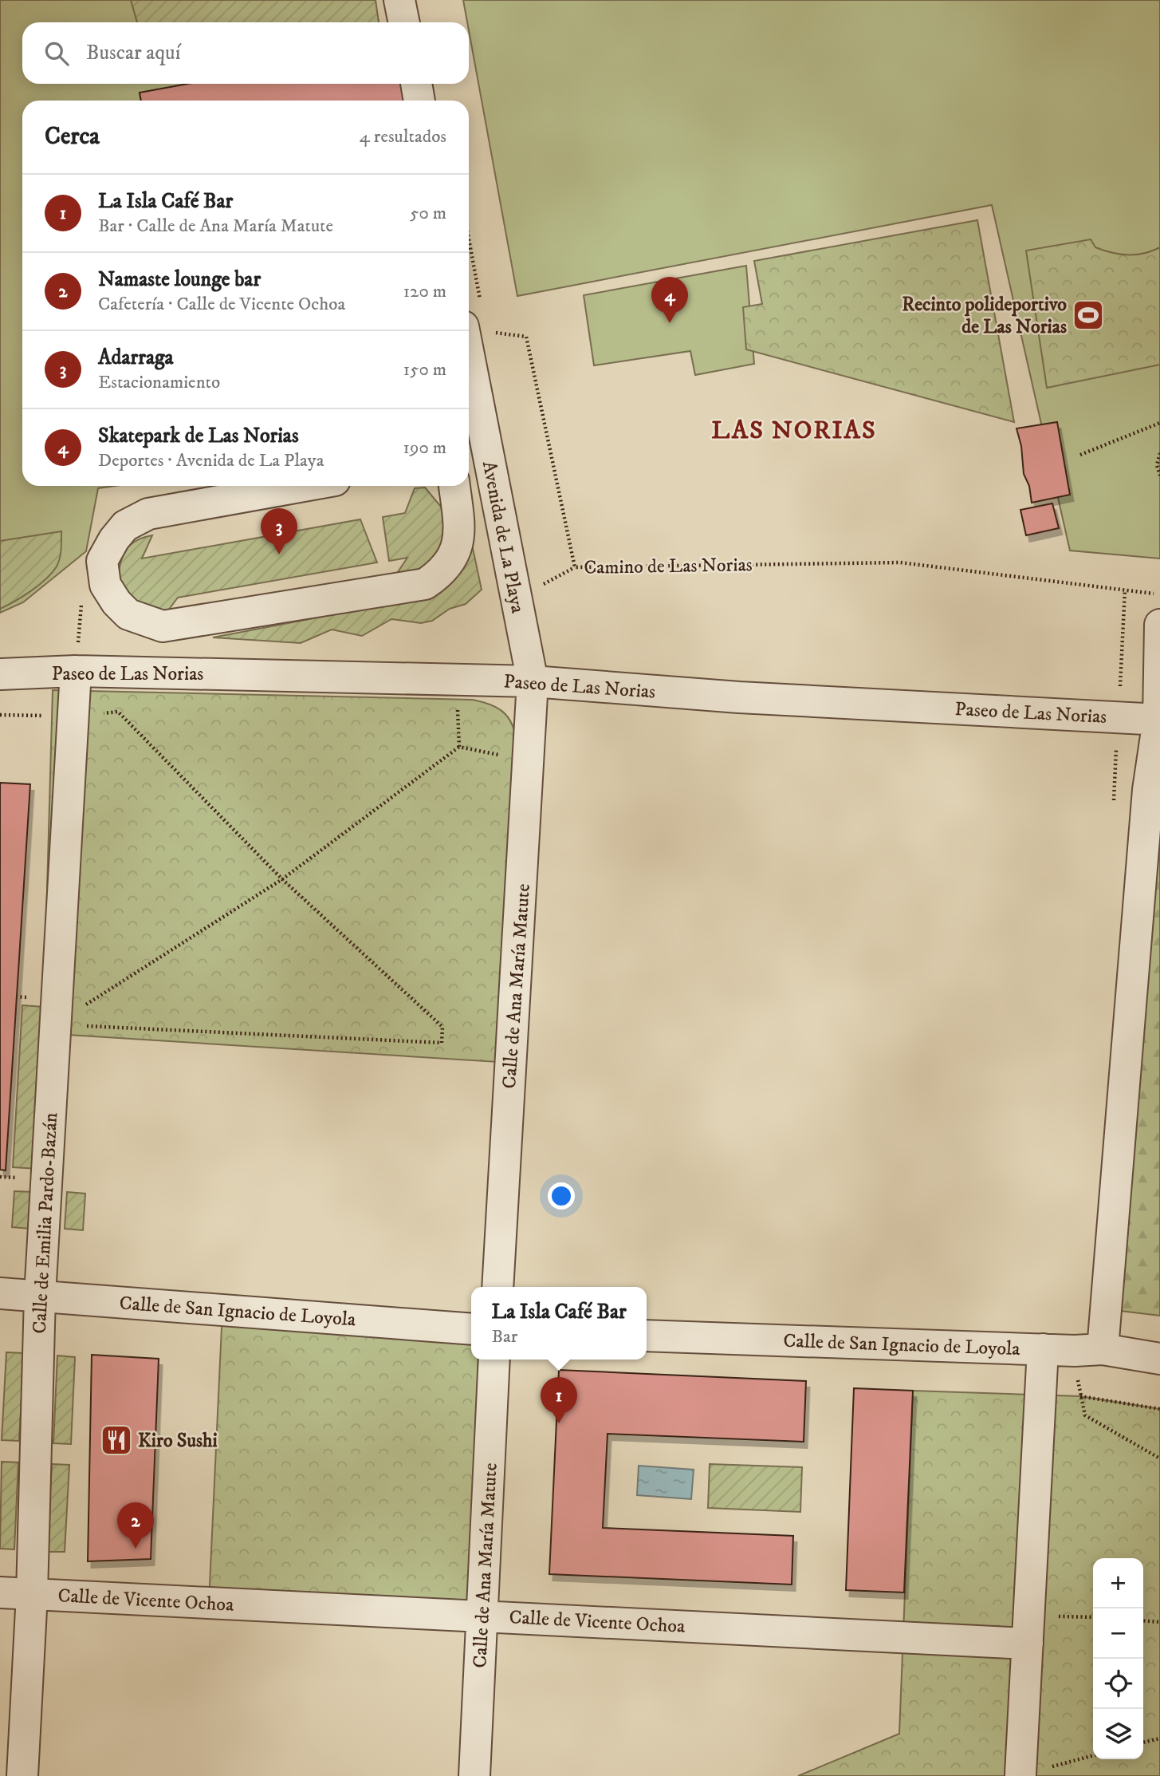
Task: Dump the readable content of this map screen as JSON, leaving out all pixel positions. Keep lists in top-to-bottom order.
{
  "streets": {
    "street": [
      "Avenida de La Playa",
      "Paseo de Las Norias",
      "Calle de Ana María Matute",
      "Calle de Emilia Pardo-Bazán",
      "Calle de San Ignacio de Loyola",
      "Calle de Vicente Ochoa"
    ],
    "path": ["Camino de Las Norias"]
  },
  "crossings": [
    ["Avenida de La Playa", "Camino de Las Norias"],
    ["Avenida de La Playa", "Paseo de Las Norias"],
    ["Avenida de La Playa", "Calle de Ana María Matute"],
    ["Paseo de Las Norias", "Calle de Ana María Matute"],
    ["Paseo de Las Norias", "Calle de Emilia Pardo-Bazán"],
    ["Calle de Ana María Matute", "Calle de Vicente Ochoa"],
    ["Calle de Emilia Pardo-Bazán", "Calle de San Ignacio de Loyola"],
    ["Calle de Emilia Pardo-Bazán", "Calle de Vicente Ochoa"]
  ],
  "districts": ["LAS NORIAS"],
  "places": {
    "sports": ["Recinto polideportivo de Las Norias"],
    "restaurant": ["Kiro Sushi"]
  },
  "page": {
    "search": "Buscar aquí",
    "heading": ["Cerca", "4 resultados"],
    "list": [
      {
        "mark": "1",
        "name": "La Isla Café Bar",
        "note": "Bar · Calle de Ana María Matute",
        "value": "50 m"
      },
      {
        "mark": "2",
        "name": "Namaste lounge bar",
        "note": "Cafetería · Calle de Vicente Ochoa",
        "value": "120 m"
      },
      {
        "mark": "3",
        "name": "Adarraga",
        "note": "Estacionamiento",
        "value": "150 m"
      },
      {
        "mark": "4",
        "name": "Skatepark de Las Norias",
        "note": "Deportes · Avenida de La Playa",
        "value": "190 m"
      }
    ],
    "pins": [
      "4",
      "3",
      "1",
      "2"
    ],
    "popup": ["La Isla Café Bar", "Bar"],
    "map_buttons": ["+", "−"]
  }
}
